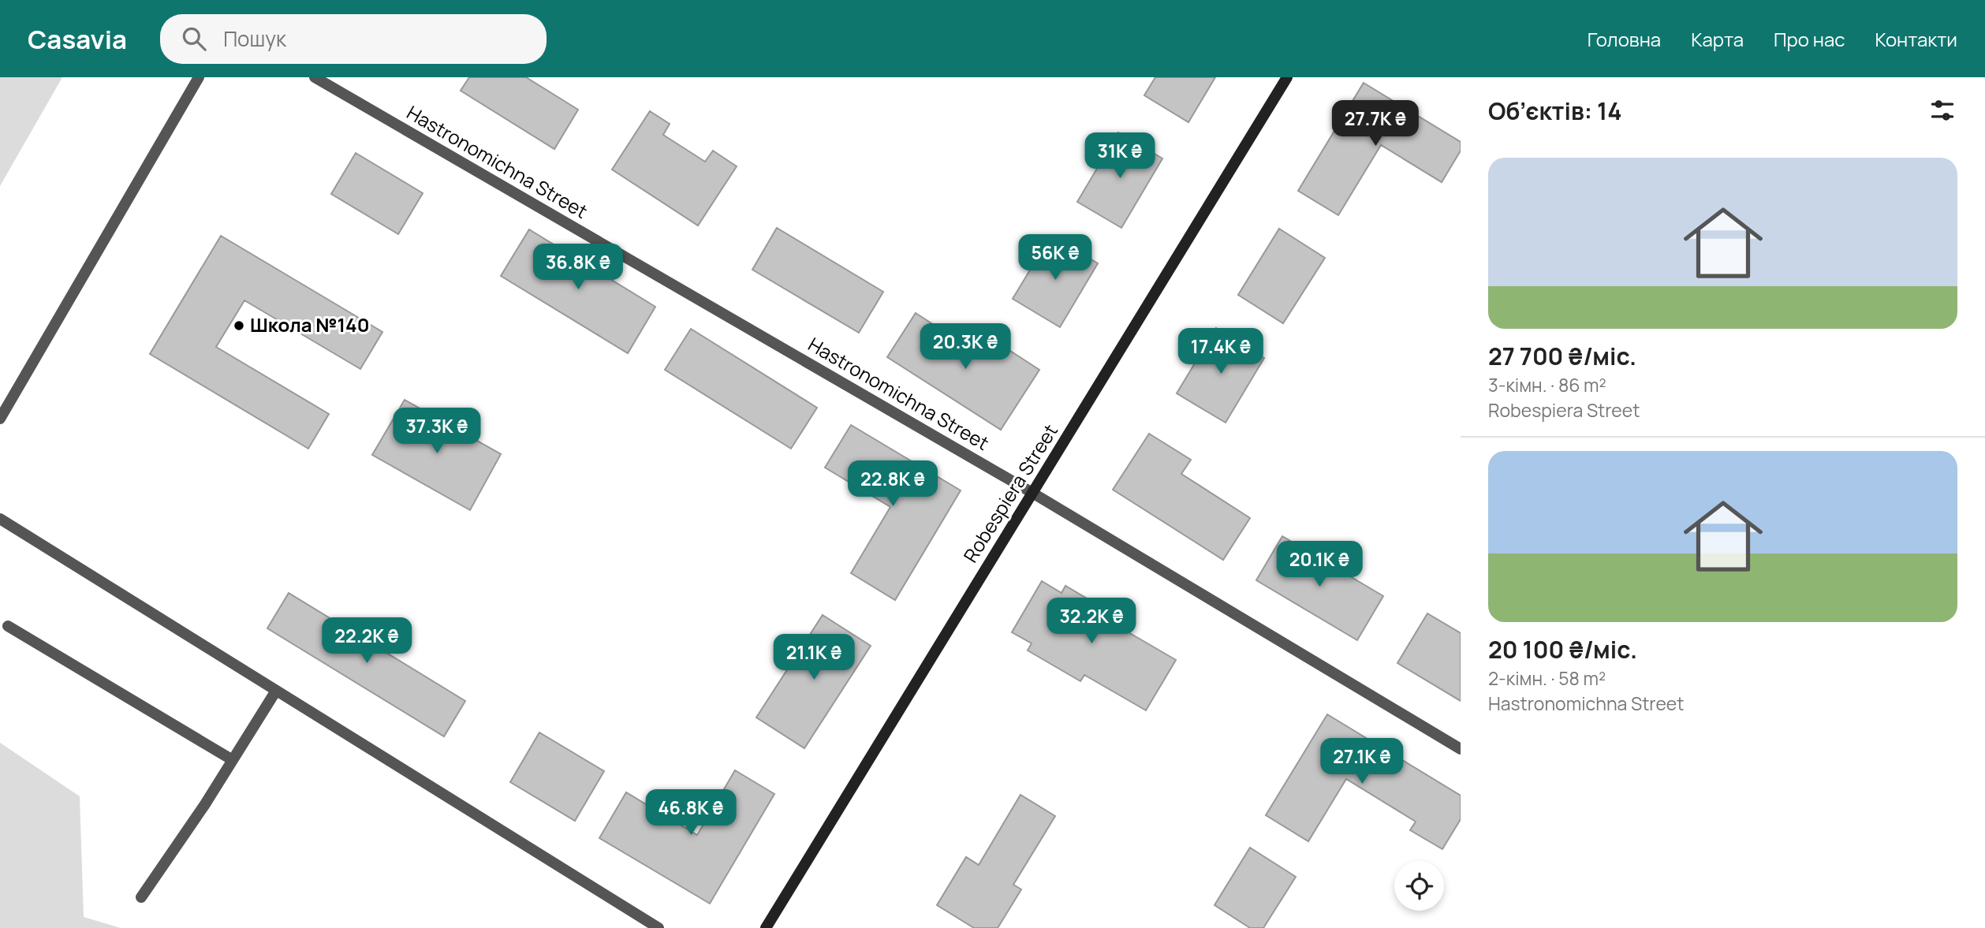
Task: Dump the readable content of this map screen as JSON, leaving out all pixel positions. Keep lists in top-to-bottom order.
{
  "streets": {
    "street": ["Hastronomichna Street", "Robespiera Street"]
  },
  "crossings": [
    ["Hastronomichna Street", "Robespiera Street"]
  ],
  "places": ["Школа №140"],
  "page": {
    "header": "Casavia",
    "search": "Пошук",
    "nav": [
      "Головна",
      "Карта",
      "Про нас",
      "Контакти"
    ],
    "heading": "Об’єктів: 14",
    "price": [
      "27.7K ₴",
      "31K ₴",
      "56K ₴",
      "36.8K ₴",
      "20.3K ₴",
      "17.4K ₴",
      "37.3K ₴",
      "22.8K ₴",
      "20.1K ₴",
      "32.2K ₴",
      "22.2K ₴",
      "21.1K ₴",
      "27.1K ₴",
      "46.8K ₴"
    ],
    "list": [
      {
        "name": "27 700 ₴/міс.",
        "note": "3-кімн. · 86 m² · Robespiera Street"
      },
      {
        "name": "20 100 ₴/міс.",
        "note": "2-кімн. · 58 m² · Hastronomichna Street"
      }
    ]
  }
}
